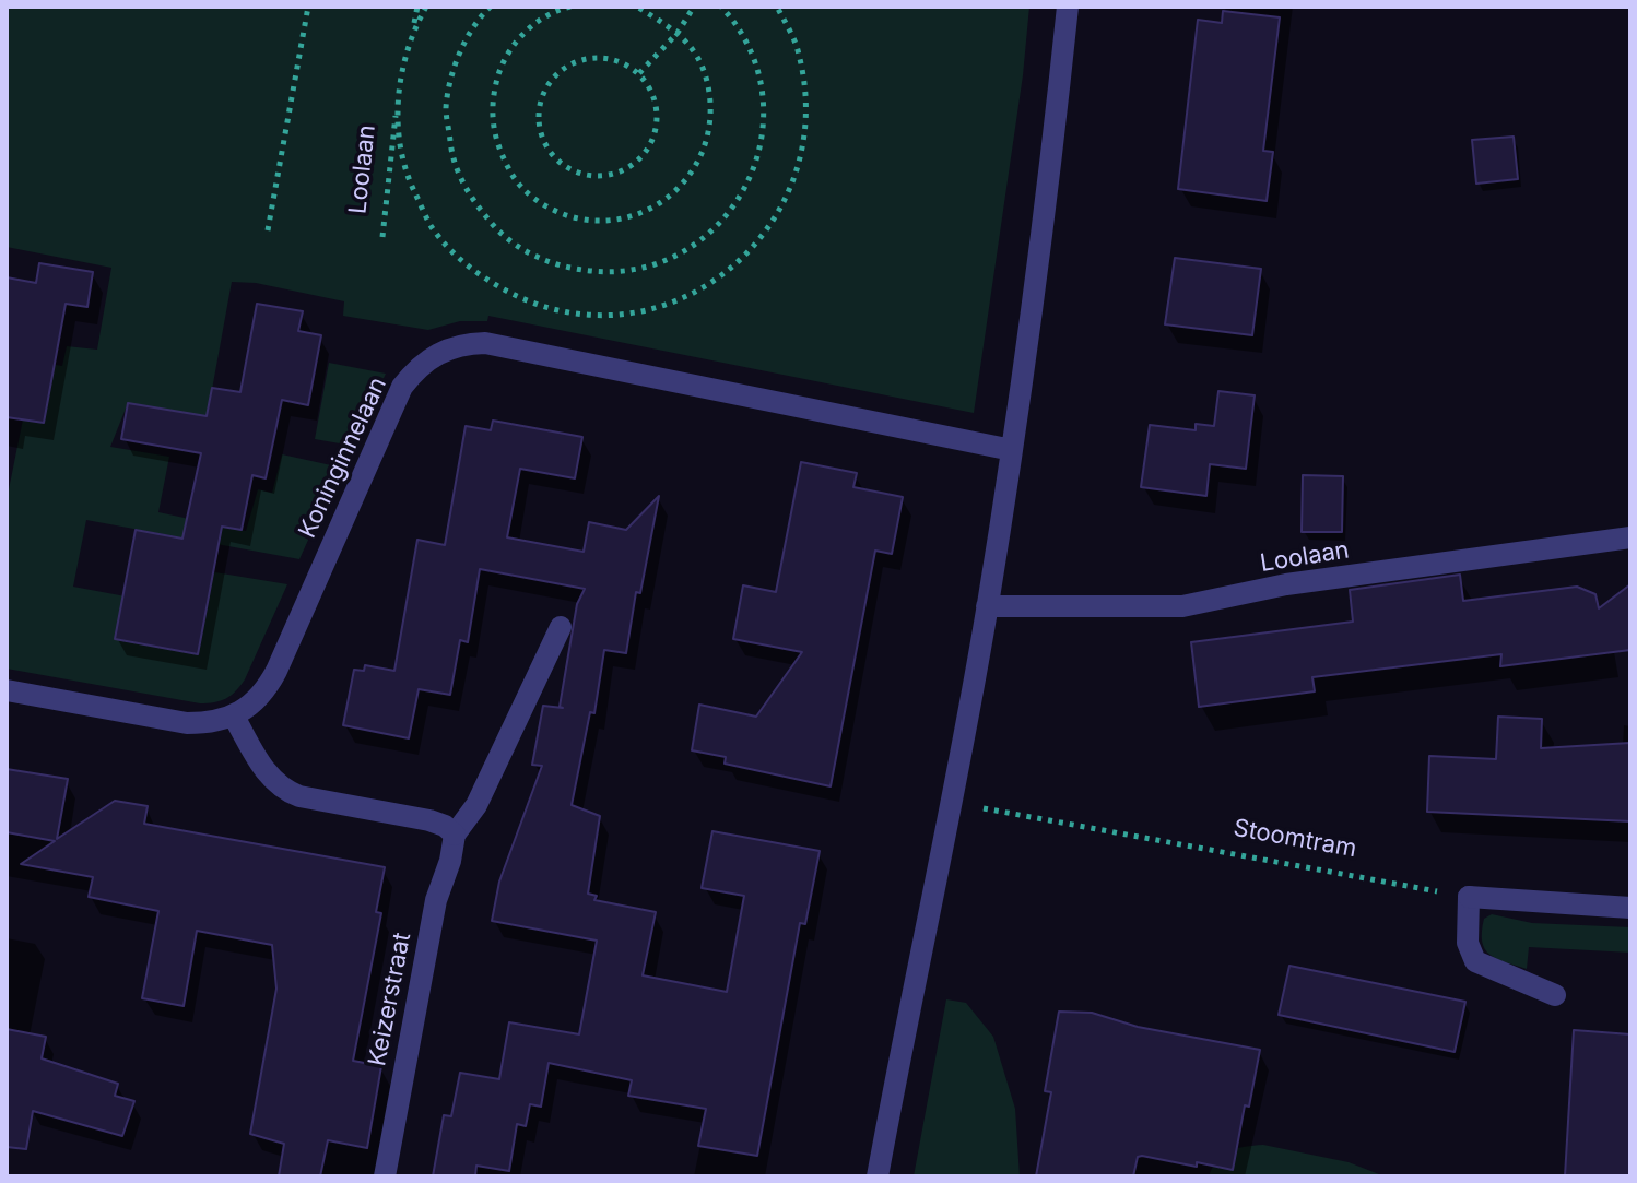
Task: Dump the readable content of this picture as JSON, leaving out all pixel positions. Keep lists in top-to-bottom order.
{
  "streets": {
    "street": ["Loolaan", "Koninginnelaan", "Keizerstraat"],
    "path": ["Stoomtram"]
  }
}
